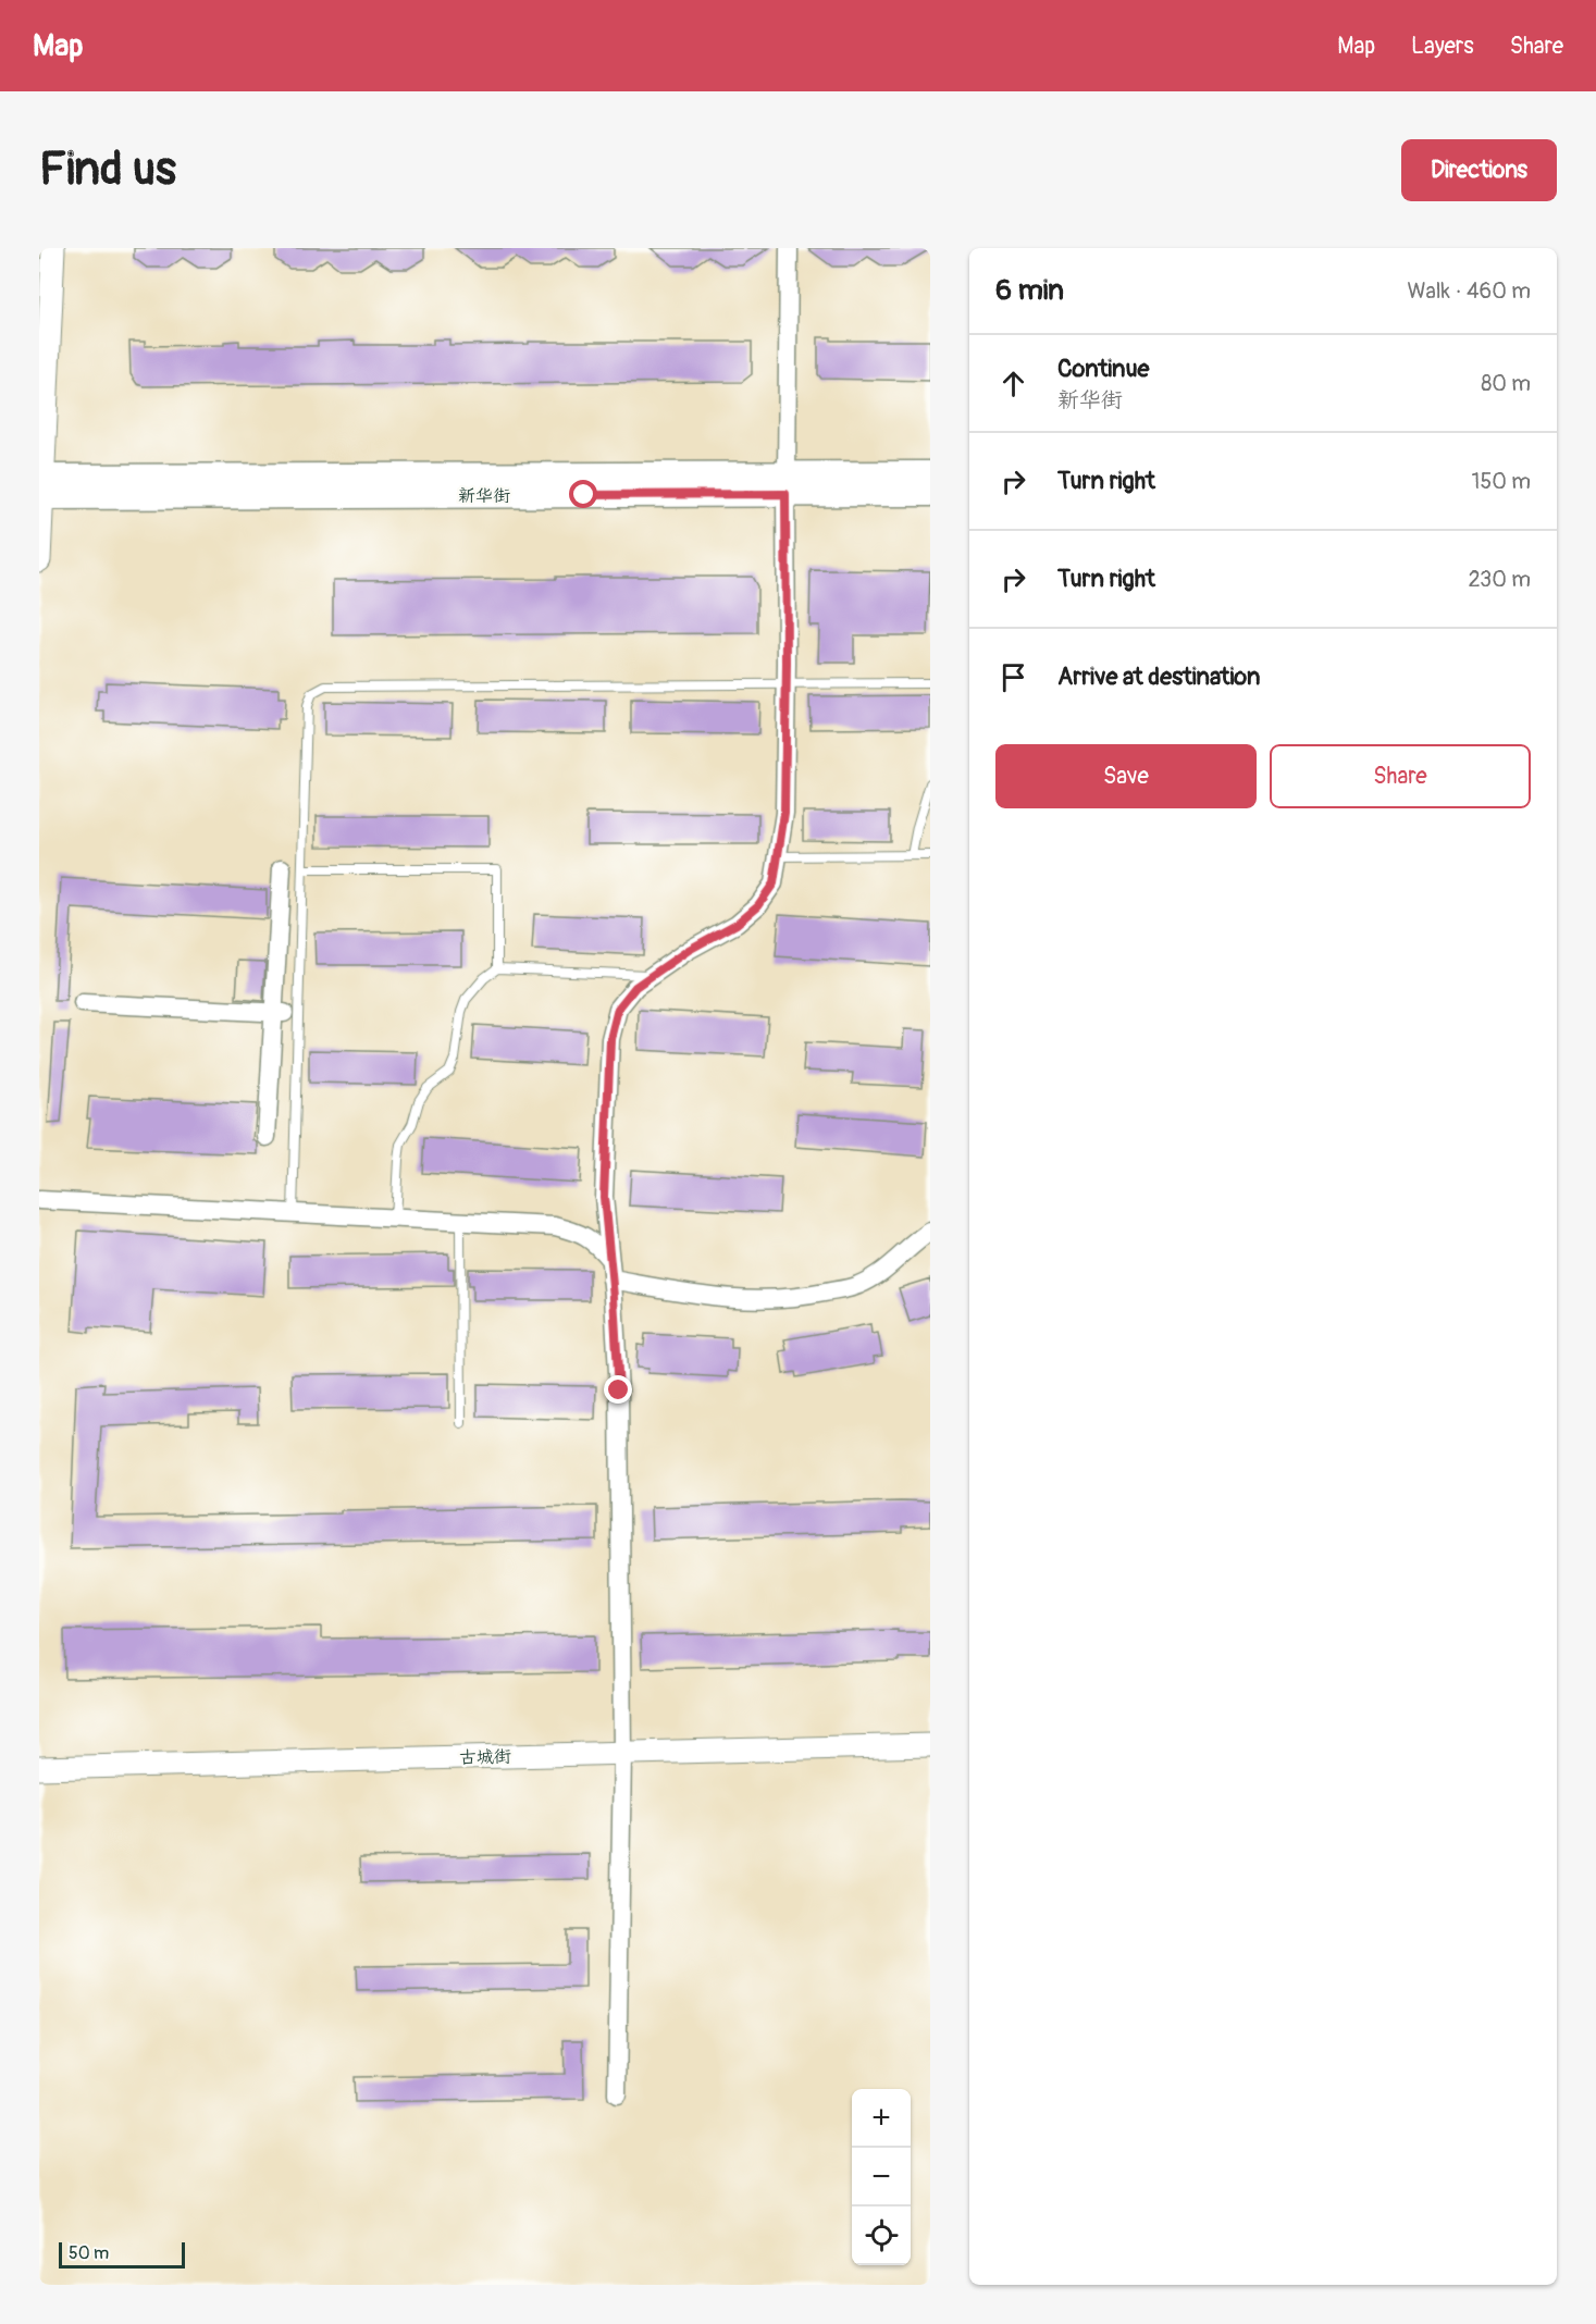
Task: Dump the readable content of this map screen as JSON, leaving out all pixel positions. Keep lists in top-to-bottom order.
{
  "streets": {
    "main road": ["新华街"],
    "street": ["古城街"]
  },
  "scale_bar": "50 m",
  "page": {
    "header": "Map",
    "nav": ["Map", "Layers", "Share"],
    "buttons": [
      "Directions",
      ["Save", "Share"]
    ],
    "title": "Find us",
    "heading": ["6 min", "Walk · 460 m"],
    "list": [
      ["Continue", "新华街", "80 m"],
      ["Turn right", "150 m"],
      ["Turn right", "230 m"],
      "Arrive at destination"
    ],
    "map_buttons": ["+", "−"],
    "scale": "50 m"
  }
}
